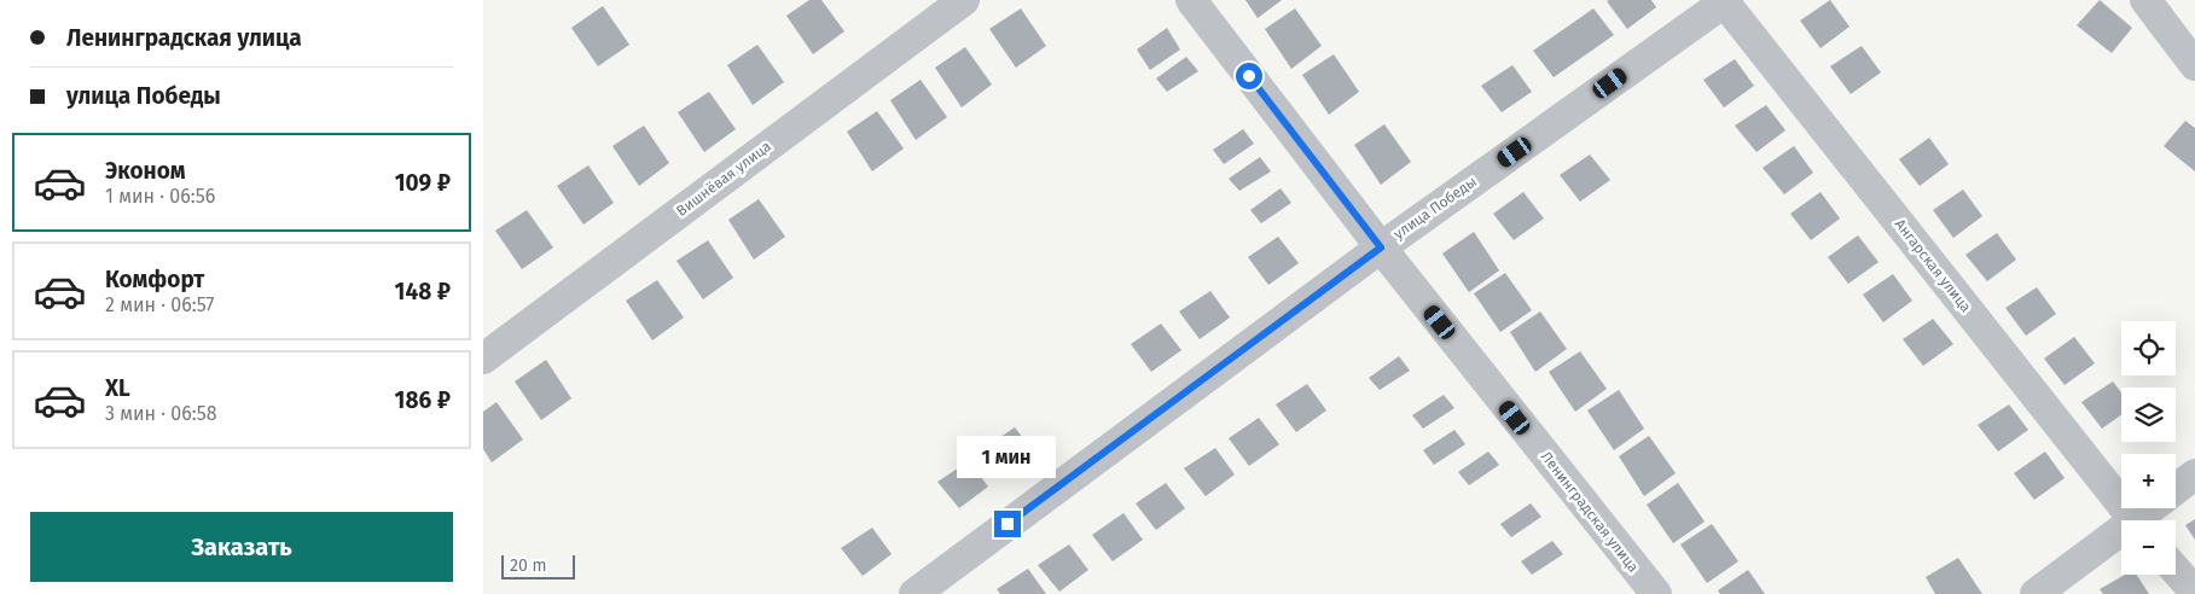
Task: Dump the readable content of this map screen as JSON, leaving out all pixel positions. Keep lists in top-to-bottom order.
{
  "streets": {
    "street": [
      "Вишнёвая улица",
      "улица Победы",
      "Ангарская улица",
      "Ленинградская улица"
    ]
  },
  "crossings": [
    ["улица Победы", "Ангарская улица"],
    ["улица Победы", "Ленинградская улица"]
  ],
  "scale_bar": "20 m",
  "page": {
    "banner": ["Ленинградская улица", "улица Победы"],
    "list": [
      {
        "name": "Эконом",
        "note": "1 мин · 06:56",
        "value": "109 ₽"
      },
      {
        "name": "Комфорт",
        "note": "2 мин · 06:57",
        "value": "148 ₽"
      },
      {
        "name": "XL",
        "note": "3 мин · 06:58",
        "value": "186 ₽"
      }
    ],
    "map_buttons": ["+", "−"],
    "bubble": "1 мин",
    "buttons": "Заказать",
    "scale": "20 m"
  }
}
